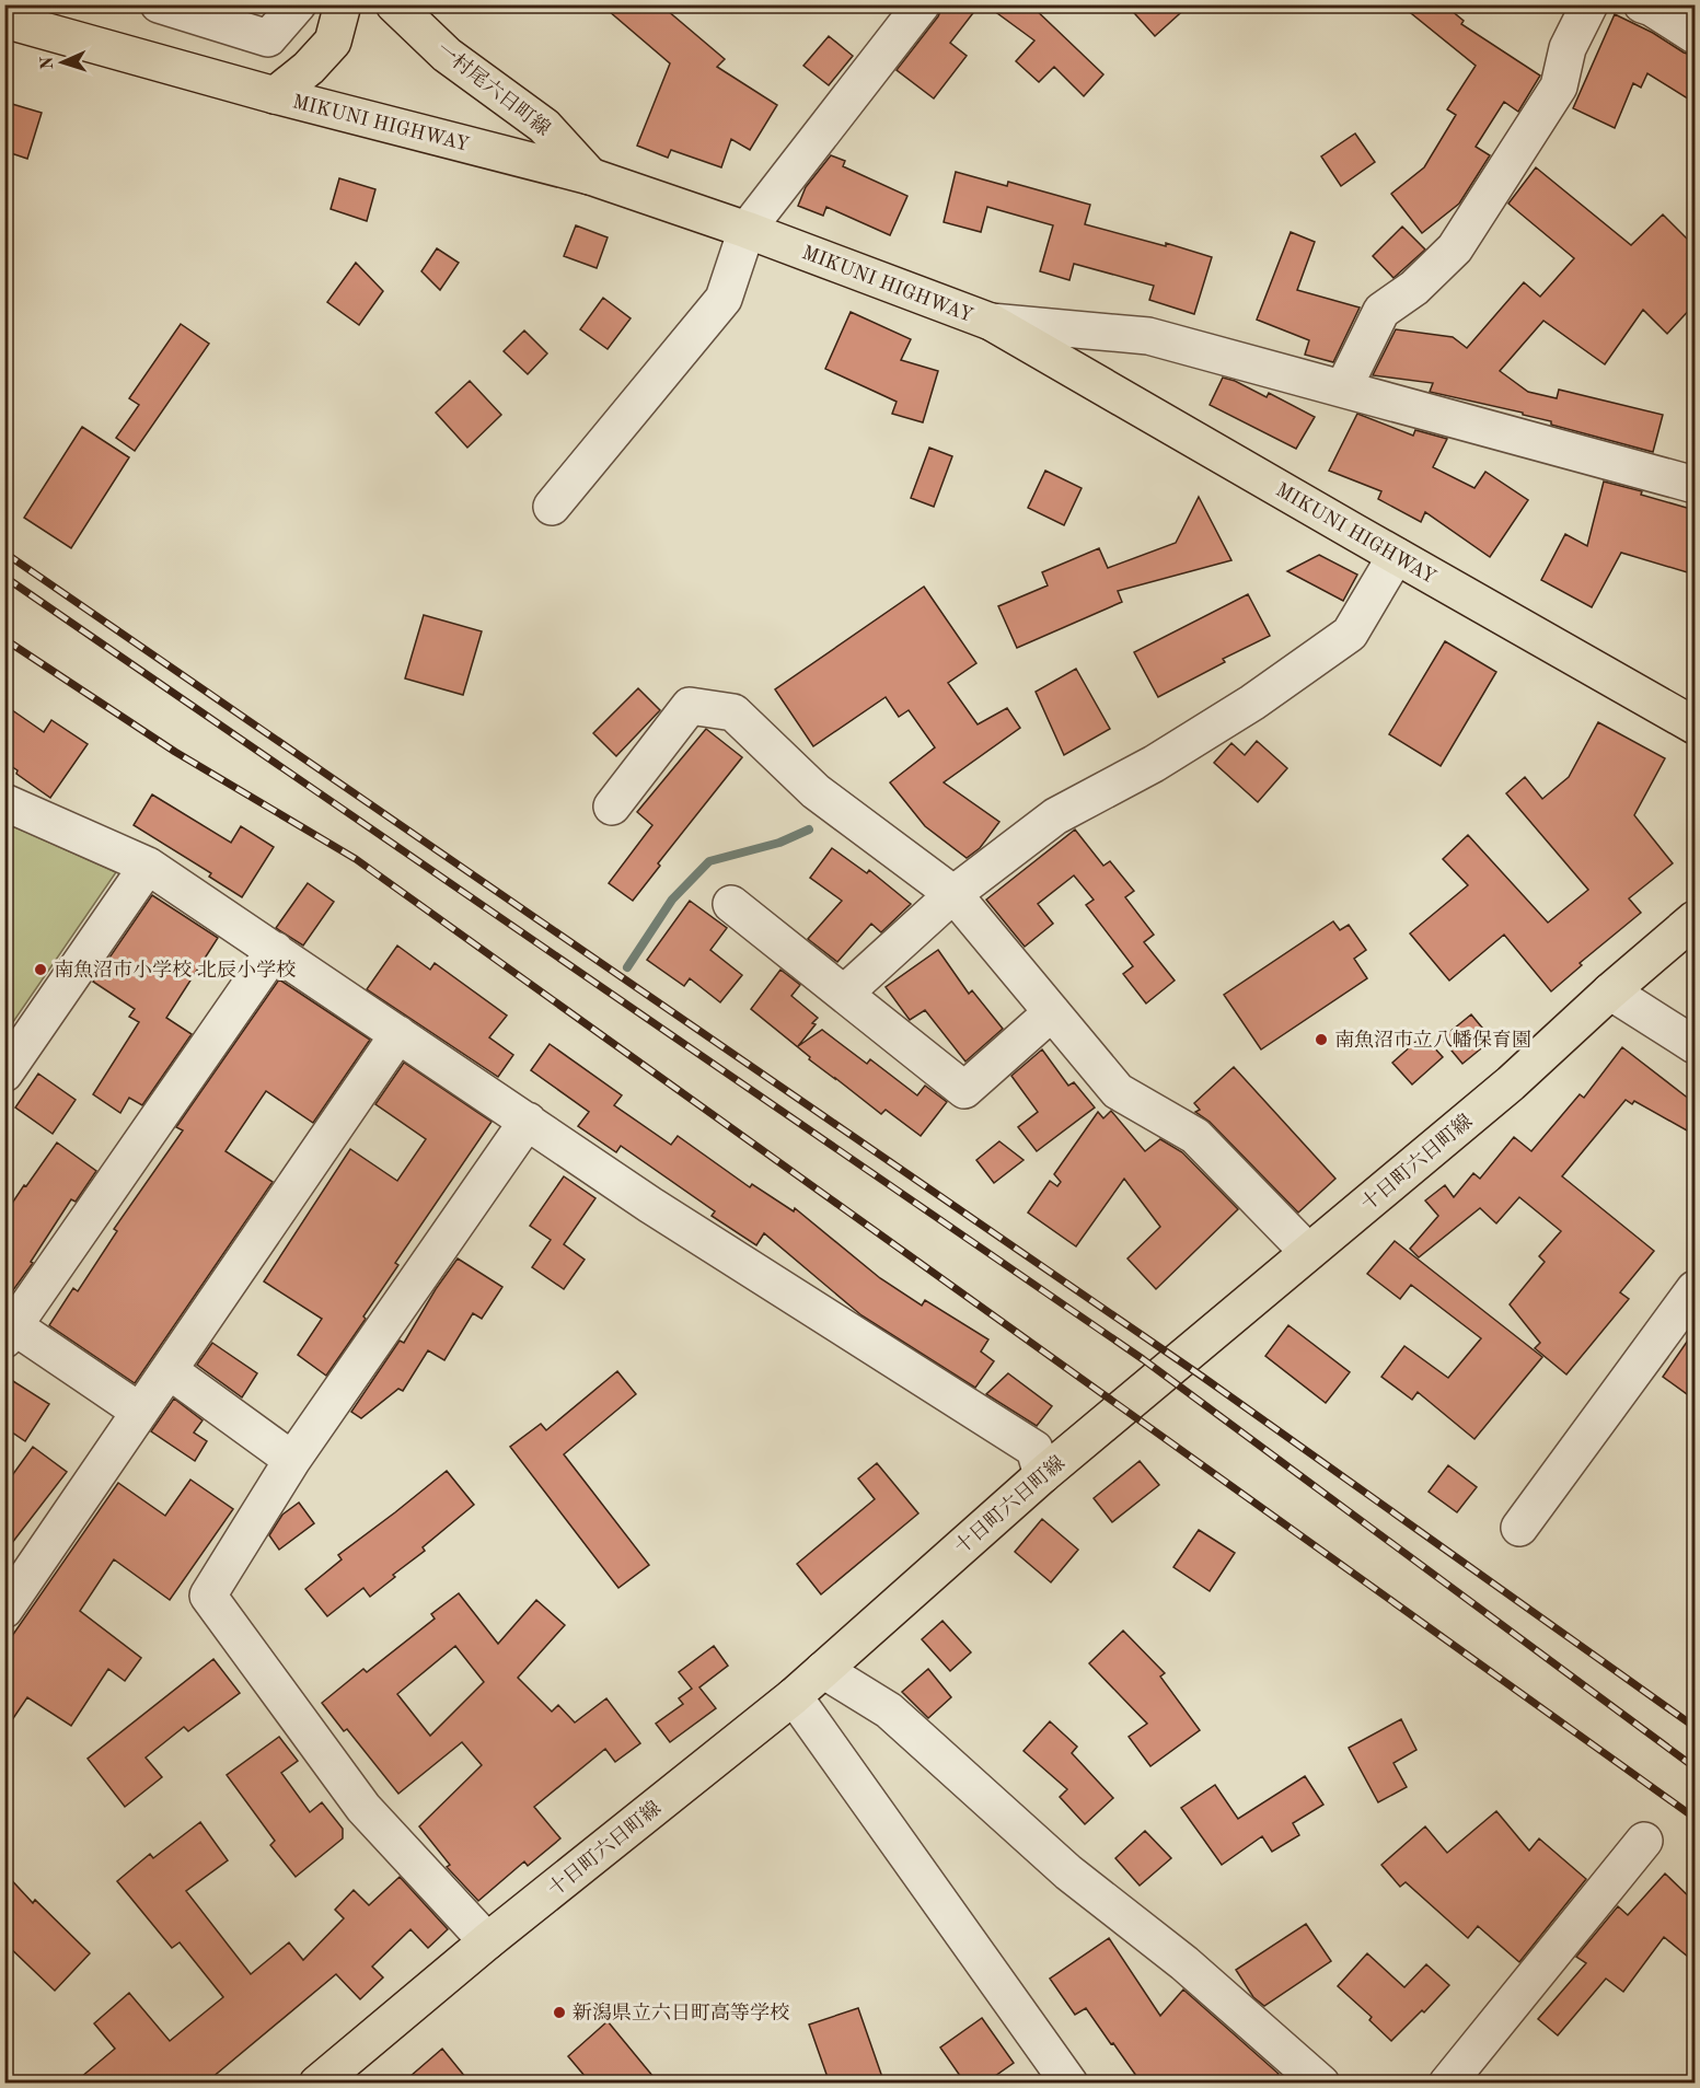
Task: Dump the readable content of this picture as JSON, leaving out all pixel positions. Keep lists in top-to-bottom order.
{
  "streets": {
    "main road": ["一村尾六日町線", "MIKUNI HIGHWAY", "十日町六日町線"]
  },
  "crossings": [
    ["一村尾六日町線", "MIKUNI HIGHWAY"]
  ],
  "places": ["南魚沼市小学校 北辰小学校", "南魚沼市立八幡保育園", "新潟県立六日町高等学校"],
  "north": "left"
}
